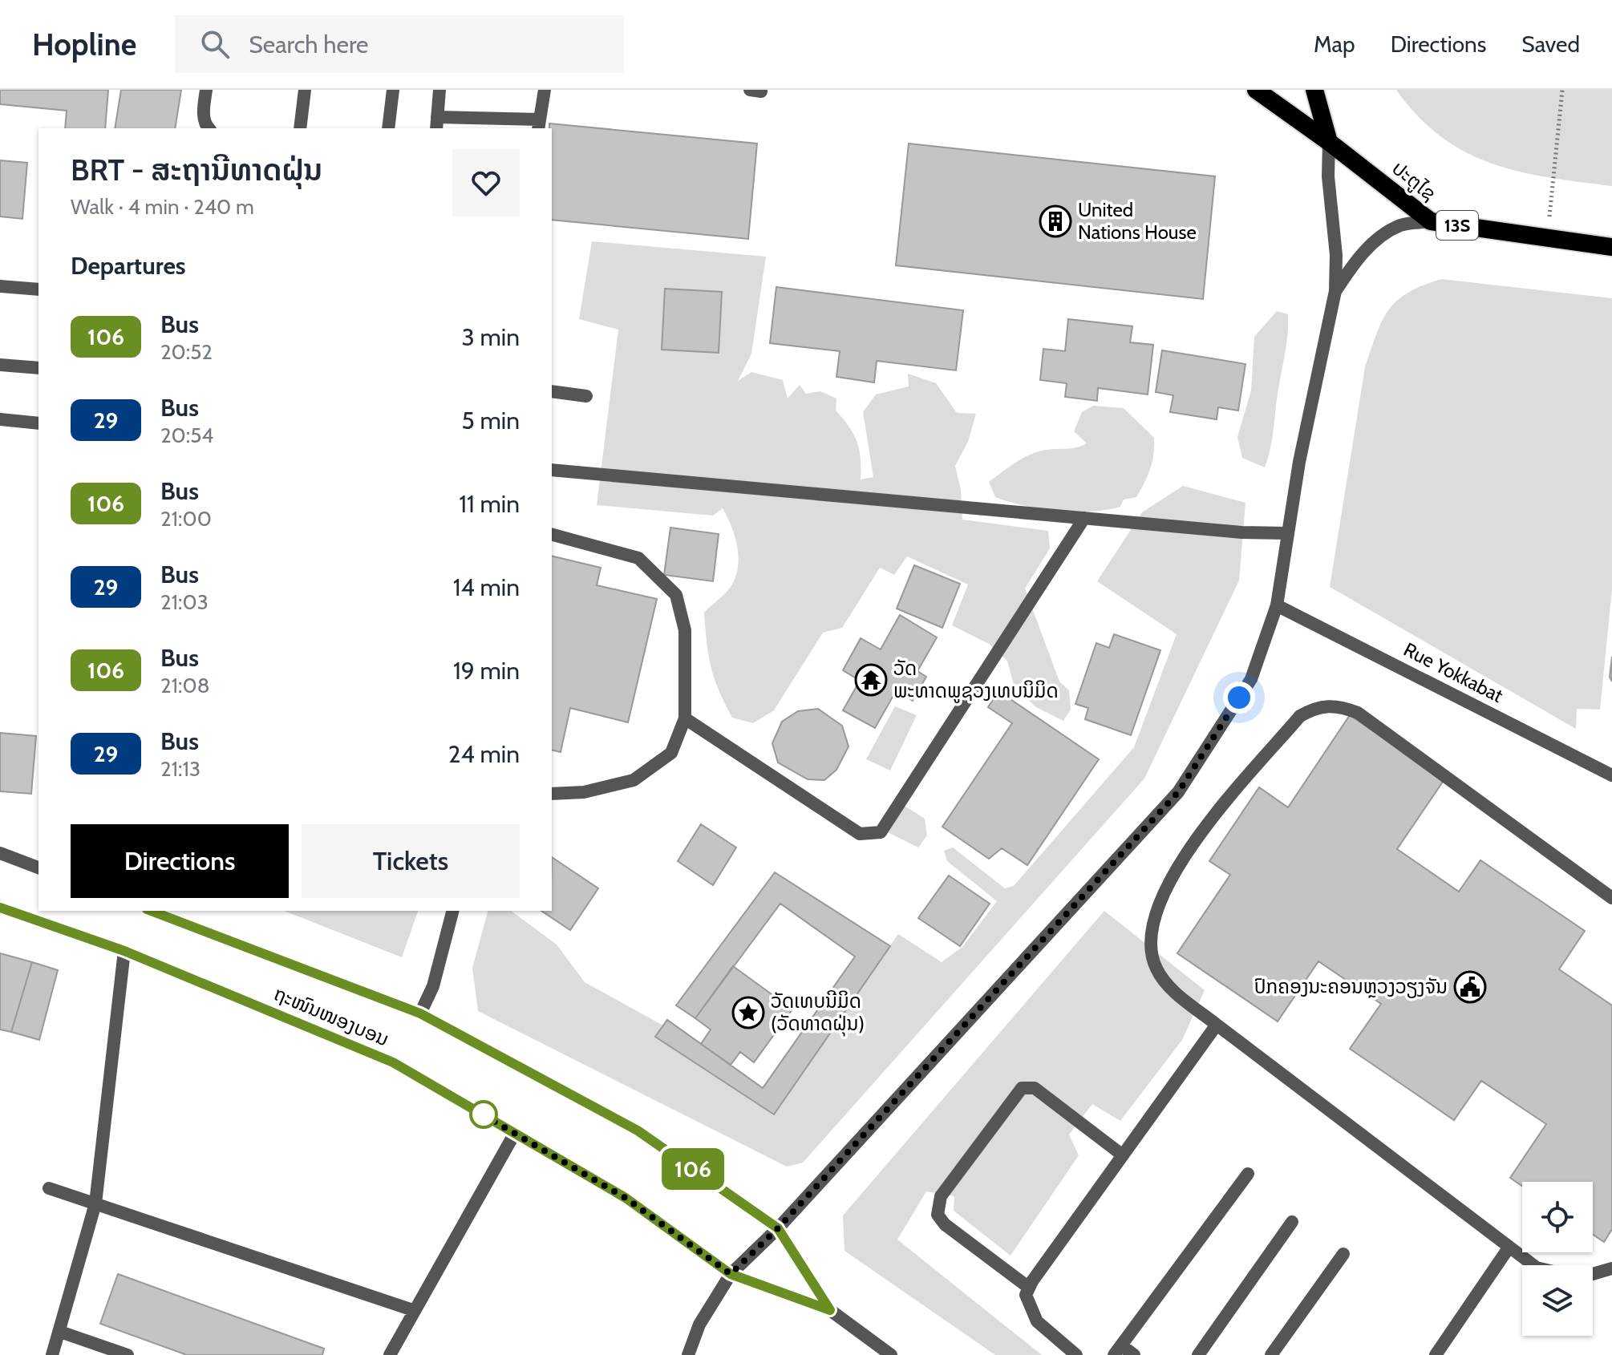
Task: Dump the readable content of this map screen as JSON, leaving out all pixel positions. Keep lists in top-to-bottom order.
{
  "streets": {
    "highway": ["ປະຕູໄຊ", "13S"],
    "street": ["Rue Yokkabat", "ຖະໜົນໜອງບອນ"]
  },
  "crossings": [
    ["ປະຕູໄຊ", "13S"]
  ],
  "places": {
    "building": ["United Nations House"],
    "temple": ["ວັດ ພະທາດພູຊວງເທບນິມິດ"],
    "public building": ["ປົກຄອງນະຄອນຫຼວງວຽງຈັນ"],
    "place": ["ວັດເທບນີມິດ (ວັດທາດຝຸ່ນ)"]
  },
  "lines": ["bus line 106"],
  "page": {
    "header": "Hopline",
    "search": "Search here",
    "nav": ["Map", "Directions", "Saved"],
    "on_map": "106",
    "heading": [
      ["BRT - ສະຖານີທາດຝຸ່ນ", "Walk · 4 min · 240 m"],
      "Departures"
    ],
    "list": [
      {
        "mark": "106",
        "name": "Bus",
        "note": "20:52",
        "value": "3 min"
      },
      {
        "mark": "29",
        "name": "Bus",
        "note": "20:54",
        "value": "5 min"
      },
      {
        "mark": "106",
        "name": "Bus",
        "note": "21:00",
        "value": "11 min"
      },
      {
        "mark": "29",
        "name": "Bus",
        "note": "21:03",
        "value": "14 min"
      },
      {
        "mark": "106",
        "name": "Bus",
        "note": "21:08",
        "value": "19 min"
      },
      {
        "mark": "29",
        "name": "Bus",
        "note": "21:13",
        "value": "24 min"
      }
    ],
    "buttons": ["Directions", "Tickets"]
  }
}
